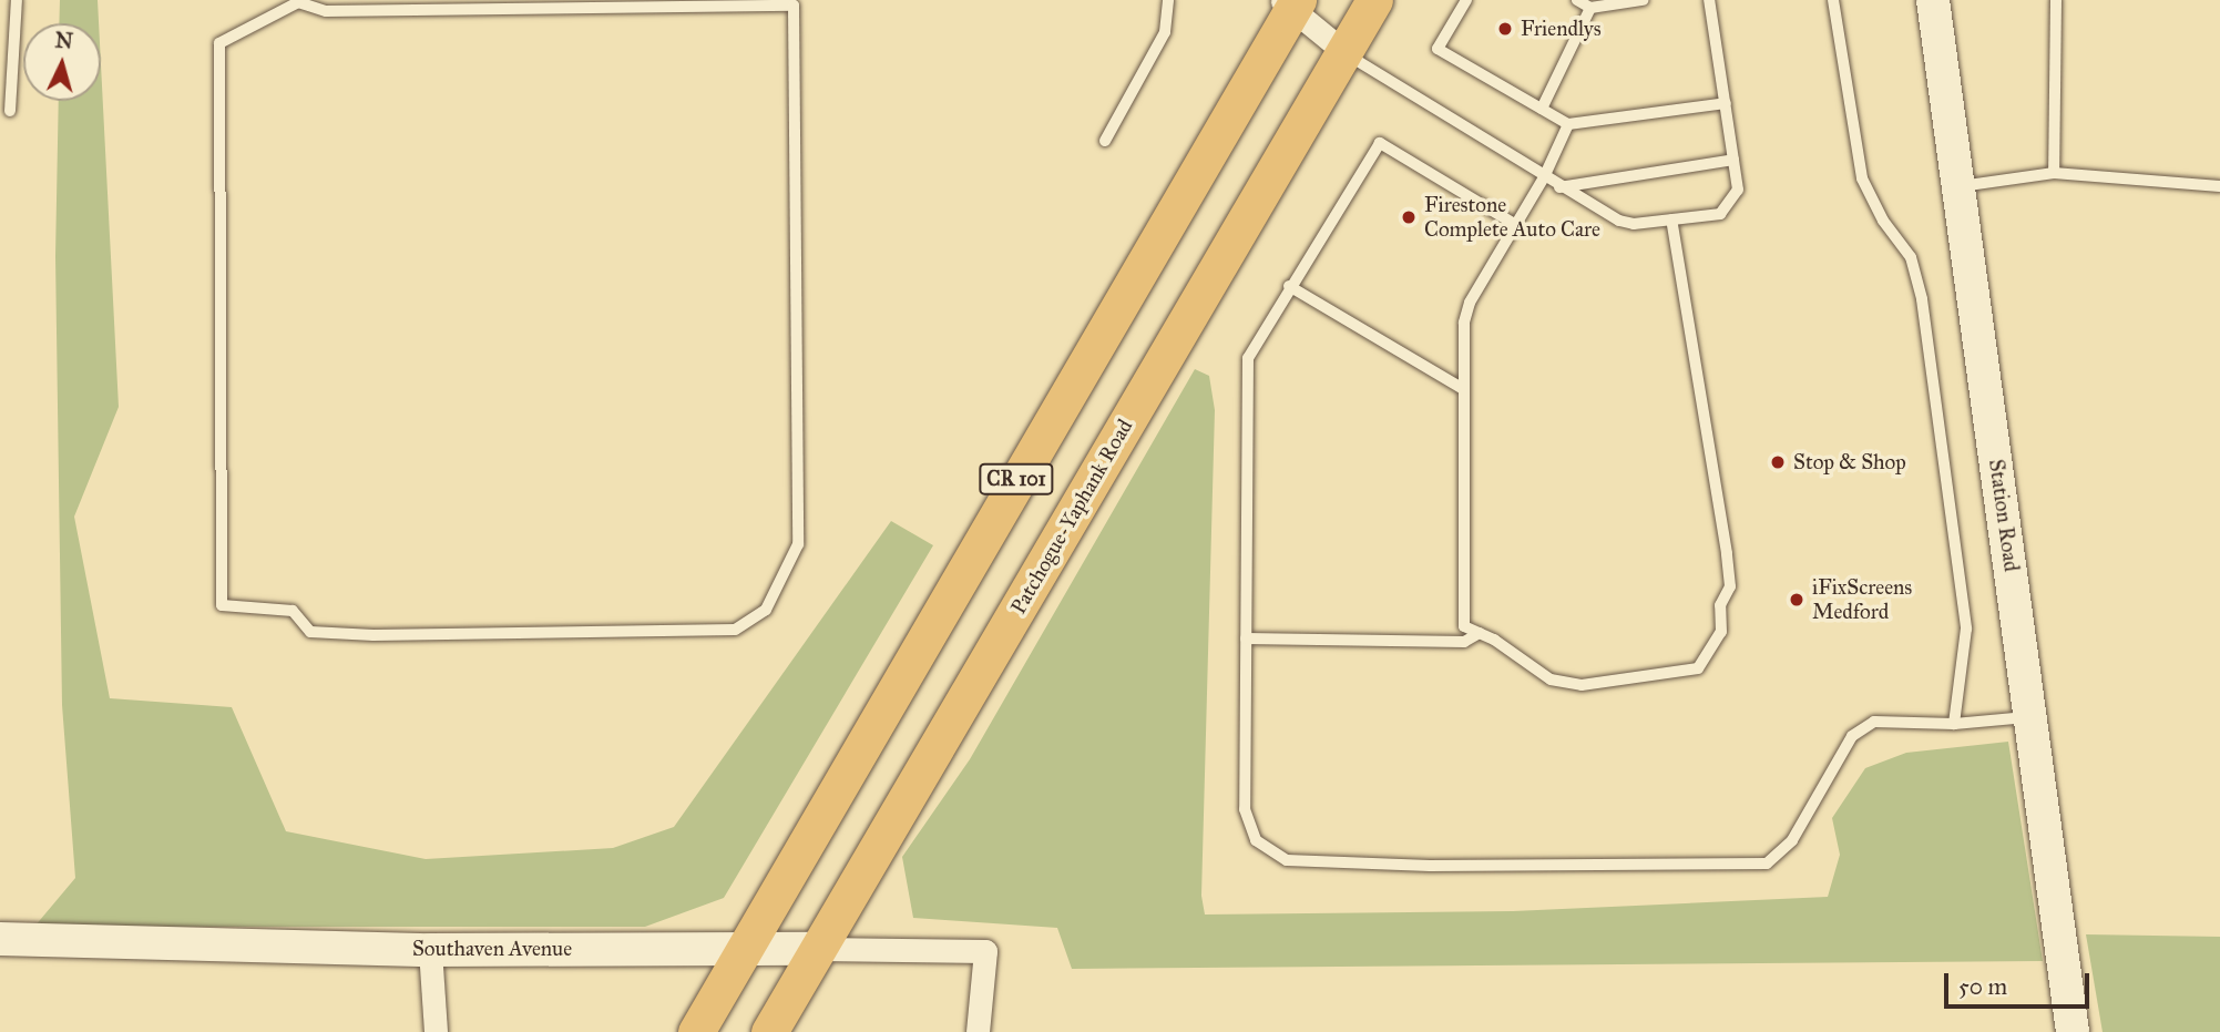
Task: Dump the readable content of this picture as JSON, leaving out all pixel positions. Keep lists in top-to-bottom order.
{
  "streets": {
    "main road": [
      "CR 101",
      "Station Road",
      "Patchogue-Yaphank Road",
      "Southaven Avenue"
    ]
  },
  "crossings": [
    ["CR 101", "Southaven Avenue"],
    ["Patchogue-Yaphank Road", "Southaven Avenue"]
  ],
  "places": [
    "Friendlys",
    "Firestone Complete Auto Care",
    "Stop & Shop",
    "iFixScreens Medford"
  ],
  "scale_bar": "50 m",
  "north": "top"
}
